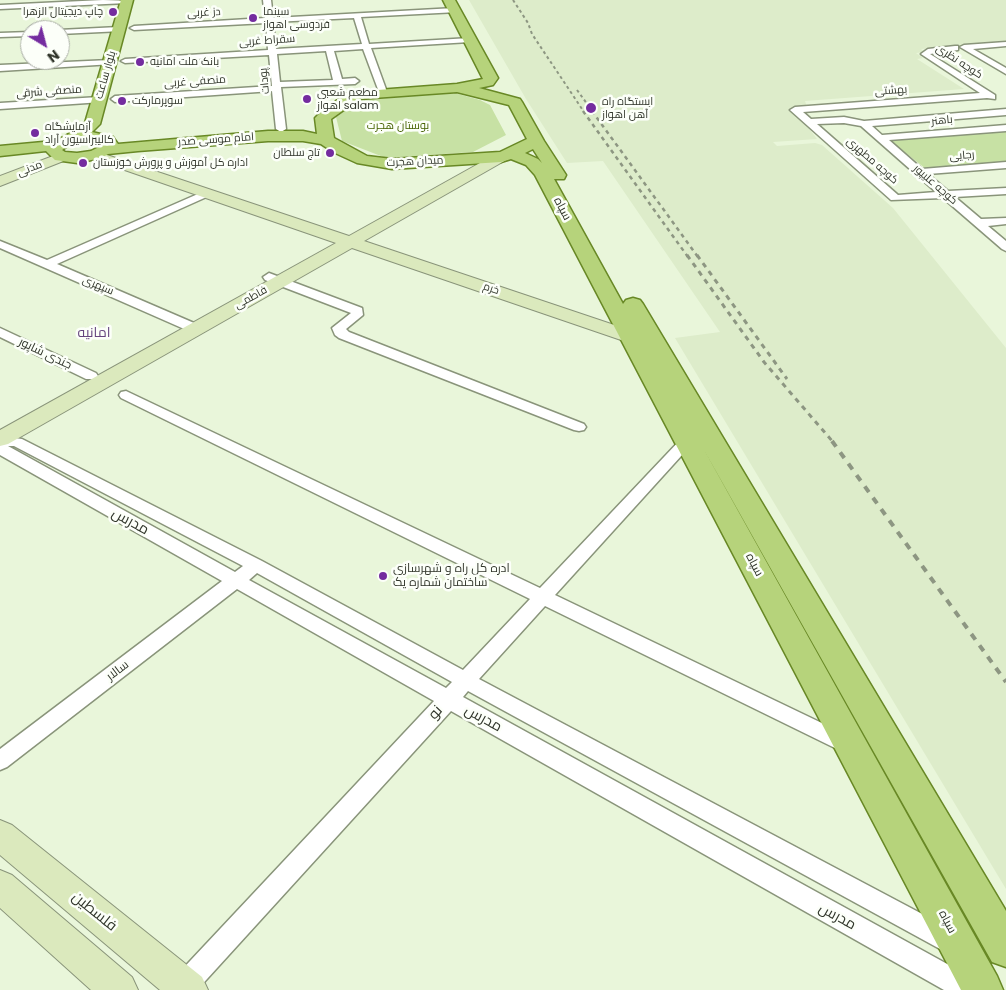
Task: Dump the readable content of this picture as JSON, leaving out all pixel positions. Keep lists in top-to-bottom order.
{
  "streets": {
    "main road": [
      "بلوار ساعت",
      "امام موسی صدر",
      "میدان هجرت",
      "سپاه"
    ],
    "street": [
      "دز غربی",
      "سقراط غربی",
      "کوچه نظری",
      "پودات",
      "منصفی غربی",
      "بهشتی",
      "منصفی شرقی",
      "باهنر",
      "رجایی",
      "کوچه مطهری",
      "مدنی",
      "کوچه علیپور",
      "سپهری",
      "خرم",
      "فاطمی",
      "جندی شاپور",
      "مدرس",
      "سالار",
      "نو",
      "فلسطین"
    ]
  },
  "crossings": [
    ["دز غربی", "بلوار ساعت"],
    ["دز غربی", "پودات"],
    ["سقراط غربی", "بلوار ساعت"],
    ["سقراط غربی", "پودات"],
    ["کوچه نظری", "بهشتی"],
    ["بلوار ساعت", "منصفی غربی"],
    ["بلوار ساعت", "منصفی شرقی"],
    ["بلوار ساعت", "امام موسی صدر"],
    ["بلوار ساعت", "مدنی"],
    ["بلوار ساعت", "خرم"],
    ["پودات", "منصفی غربی"],
    ["پودات", "امام موسی صدر"],
    ["بهشتی", "کوچه مطهری"],
    ["باهنر", "کوچه علیپور"],
    ["امام موسی صدر", "میدان هجرت"],
    ["امام موسی صدر", "خرم"],
    ["رجایی", "کوچه علیپور"],
    ["کوچه مطهری", "کوچه علیپور"],
    ["میدان هجرت", "سپاه"],
    ["میدان هجرت", "فاطمی"],
    ["سپاه", "خرم"],
    ["سپاه", "فاطمی"],
    ["سپاه", "مدرس"],
    ["سپاه", "نو"],
    ["سپهری", "فاطمی"],
    ["خرم", "فاطمی"],
    ["فاطمی", "جندی شاپور"],
    ["فاطمی", "مدرس"],
    ["مدرس", "سالار"],
    ["مدرس", "نو"],
    ["نو", "فلسطین"]
  ],
  "districts": ["امانیه"],
  "parks": ["بوستان هجرت"],
  "places": [
    "چاپ دیجیتال الزهرا",
    "سینما فردوسی اهواز",
    "بانک ملت امانیه",
    "مطعم شعبي اهواز salam",
    "سوپرمارکت",
    "ایستگاه راه آهن اهواز",
    "آزمایشگاه کالیبراسیون آراد",
    "تاج سلطان",
    "اداره کل آموزش و پرورش خوزستان",
    "ادره کل راه و شهرسازی ساختمان شماره یک"
  ],
  "north": "bottom right"
}
